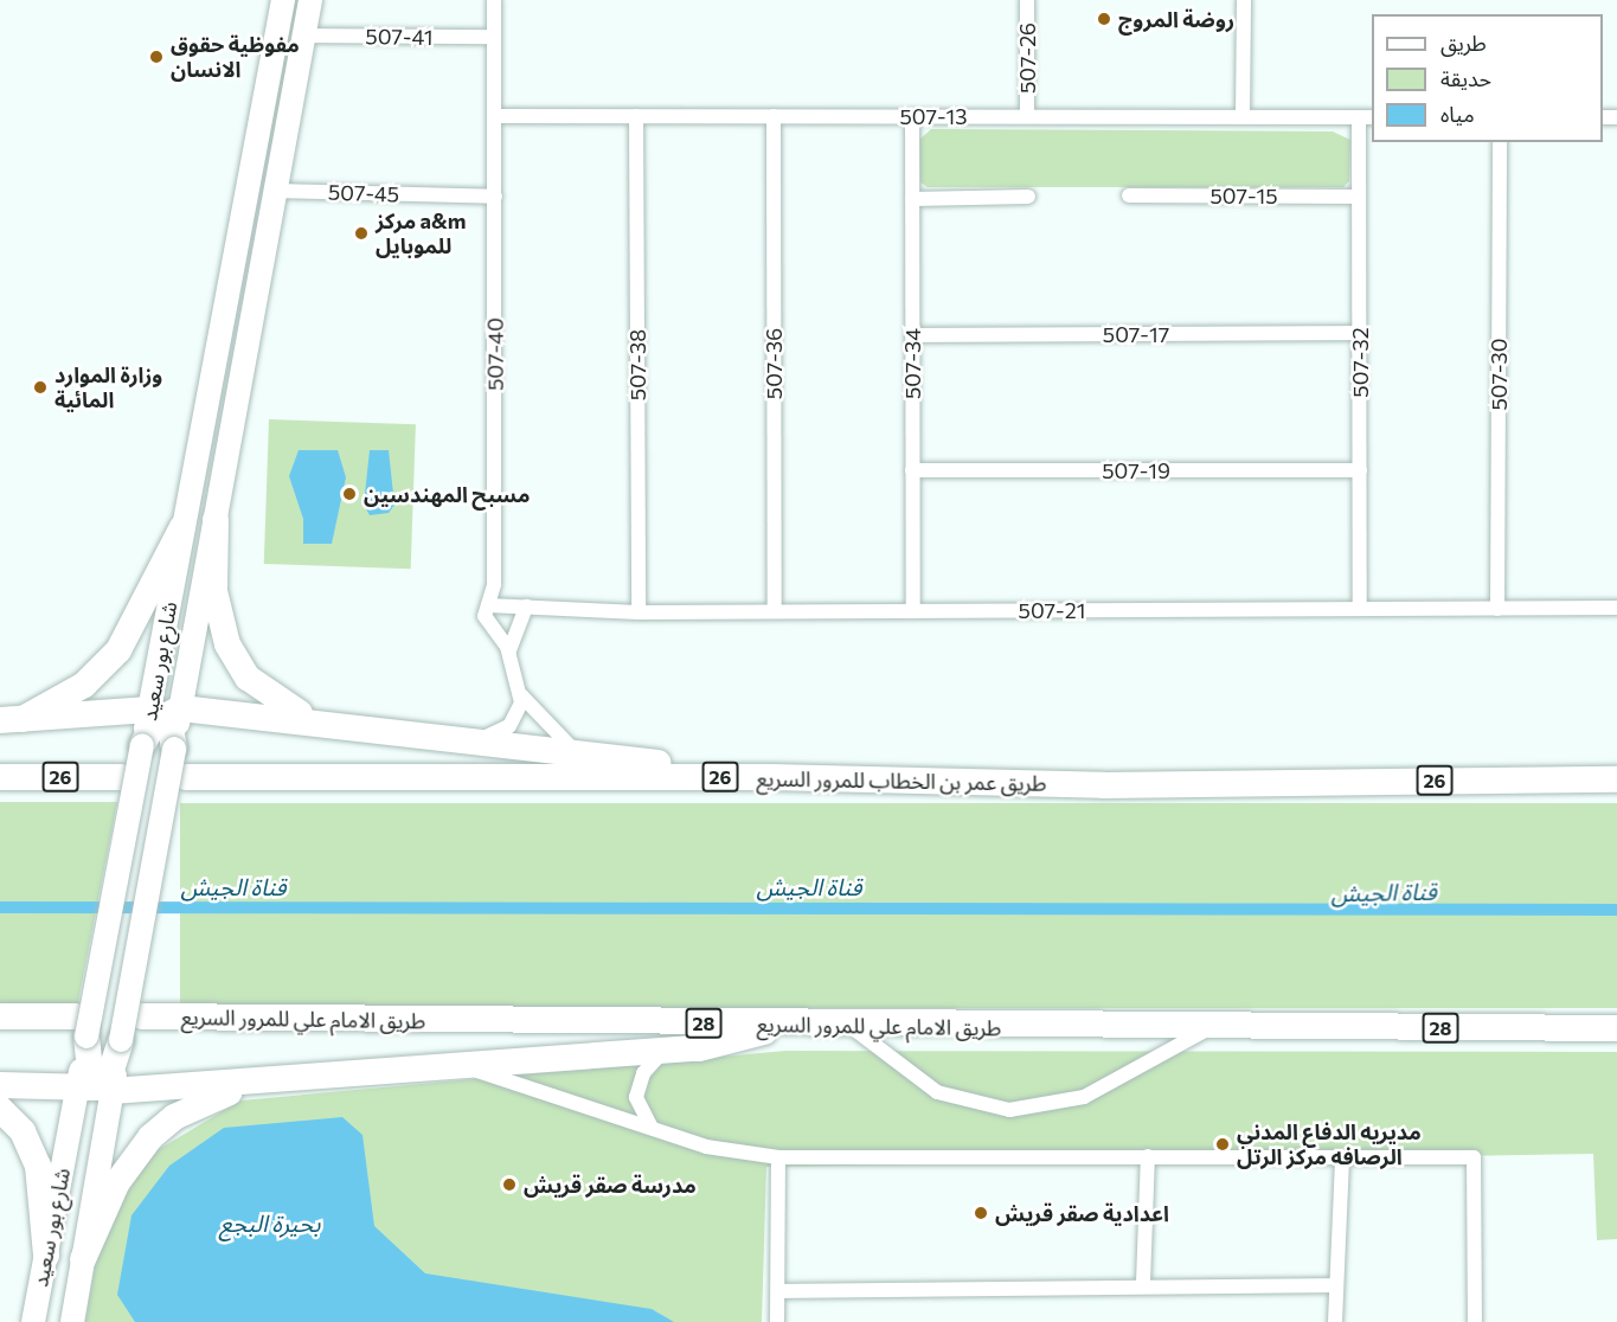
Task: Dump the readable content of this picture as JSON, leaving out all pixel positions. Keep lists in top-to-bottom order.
{
  "streets": {
    "highway": [
      "26",
      "طريق عمر بن الخطاب للمرور السريع",
      "طريق الامام علي للمرور السريع",
      "28"
    ],
    "main road": ["شارع بور سعيد"],
    "street": [
      "507-41",
      "507-26",
      "507-13",
      "507-45",
      "507-15",
      "507-17",
      "507-40",
      "507-32",
      "507-36",
      "507-34",
      "507-38",
      "507-30",
      "507-19",
      "507-21"
    ]
  },
  "crossings": [
    ["507-41", "507-40"],
    ["507-41", "شارع بور سعيد"],
    ["507-26", "507-13"],
    ["507-13", "507-40"],
    ["507-13", "507-32"],
    ["507-13", "507-36"],
    ["507-13", "507-34"],
    ["507-13", "507-38"],
    ["507-45", "507-40"],
    ["507-45", "شارع بور سعيد"],
    ["507-15", "507-32"],
    ["507-17", "507-32"],
    ["507-17", "507-34"],
    ["507-40", "507-21"],
    ["507-32", "507-19"],
    ["507-32", "507-21"],
    ["507-36", "507-21"],
    ["507-34", "507-19"],
    ["507-34", "507-21"],
    ["507-38", "507-21"],
    ["507-30", "507-21"]
  ],
  "water": ["قناة الجيش", "بحيرة البجع"],
  "places": [
    "روضة المروج",
    "مفوظية حقوق الانسان",
    "مركز a&m للموبايل",
    "وزارة الموارد المائية",
    "مسبح المهندسين",
    "مديريه الدفاع المدني الرصافه مركز الرتل",
    "مدرسة صقر قريش",
    "اعدادية صقر قريش"
  ],
  "legend": ["طريق", "حديقة", "مياه"]
}
